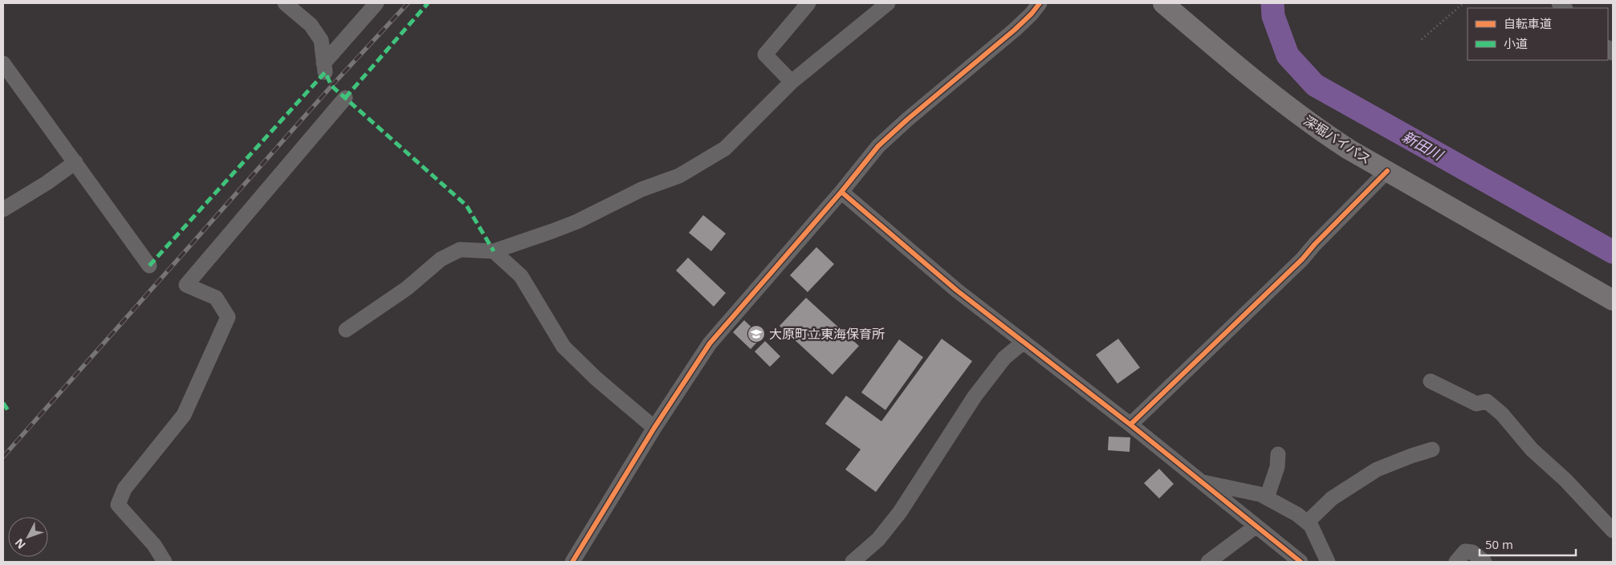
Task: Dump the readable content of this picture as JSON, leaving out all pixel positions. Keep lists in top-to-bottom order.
{
  "streets": {
    "highway": ["深堀バイパス"]
  },
  "water": ["新田川"],
  "places": {
    "school or university": ["大原町立東海保育所"]
  },
  "legend": ["自転車道", "小道"],
  "scale_bar": "50 m",
  "north": "bottom left"
}
